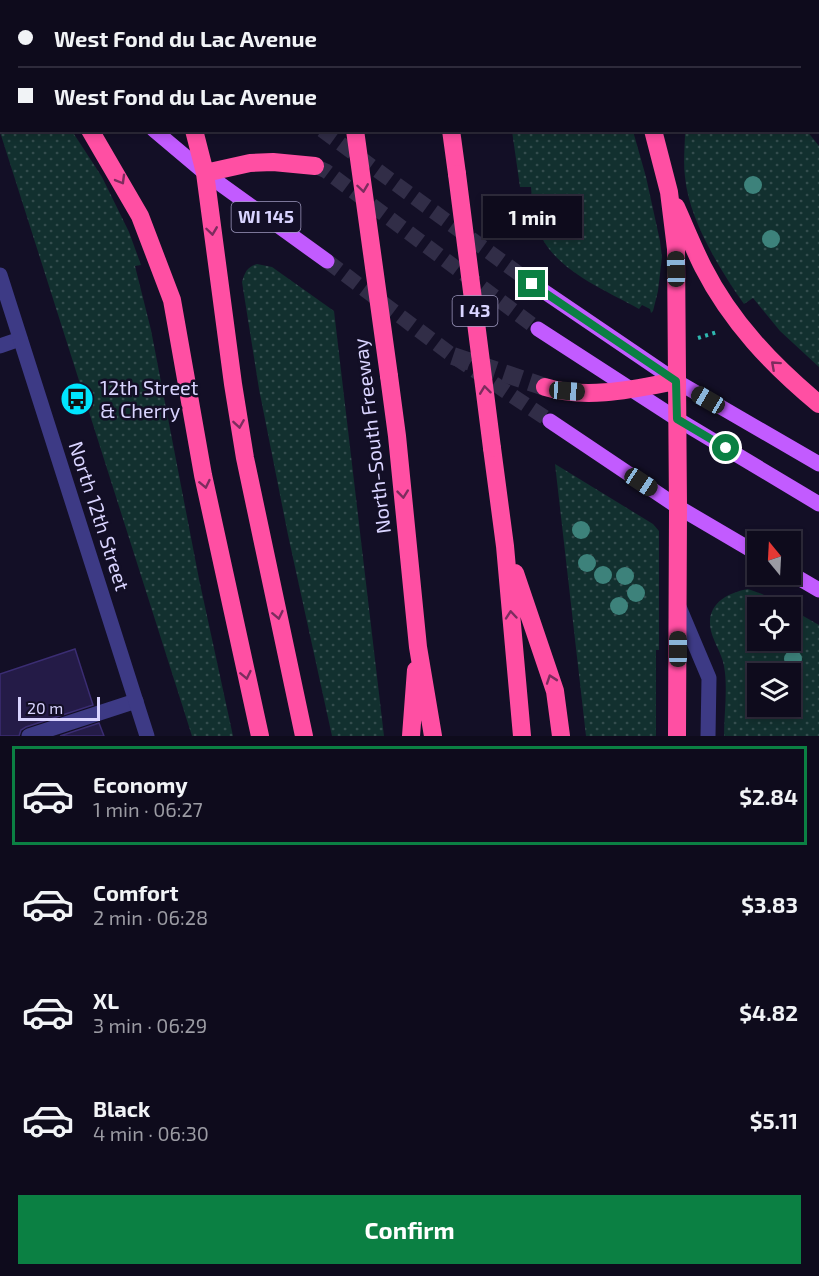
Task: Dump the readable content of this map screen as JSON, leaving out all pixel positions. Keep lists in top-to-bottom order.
{
  "streets": {
    "highway": ["I 43", "North-South Freeway"],
    "main road": ["WI 145"],
    "street": ["North 12th Street"]
  },
  "places": {
    "bus stop": ["12th Street & Cherry"]
  },
  "scale_bar": "20 m",
  "north": "top",
  "page": {
    "banner": ["West Fond du Lac Avenue", "West Fond du Lac Avenue"],
    "bubble": "1 min",
    "scale": "20 m",
    "list": [
      {
        "name": "Economy",
        "note": "1 min · 06:27",
        "value": "$2.84"
      },
      {
        "name": "Comfort",
        "note": "2 min · 06:28",
        "value": "$3.83"
      },
      {
        "name": "XL",
        "note": "3 min · 06:29",
        "value": "$4.82"
      },
      {
        "name": "Black",
        "note": "4 min · 06:30",
        "value": "$5.11"
      }
    ],
    "buttons": "Confirm"
  }
}
